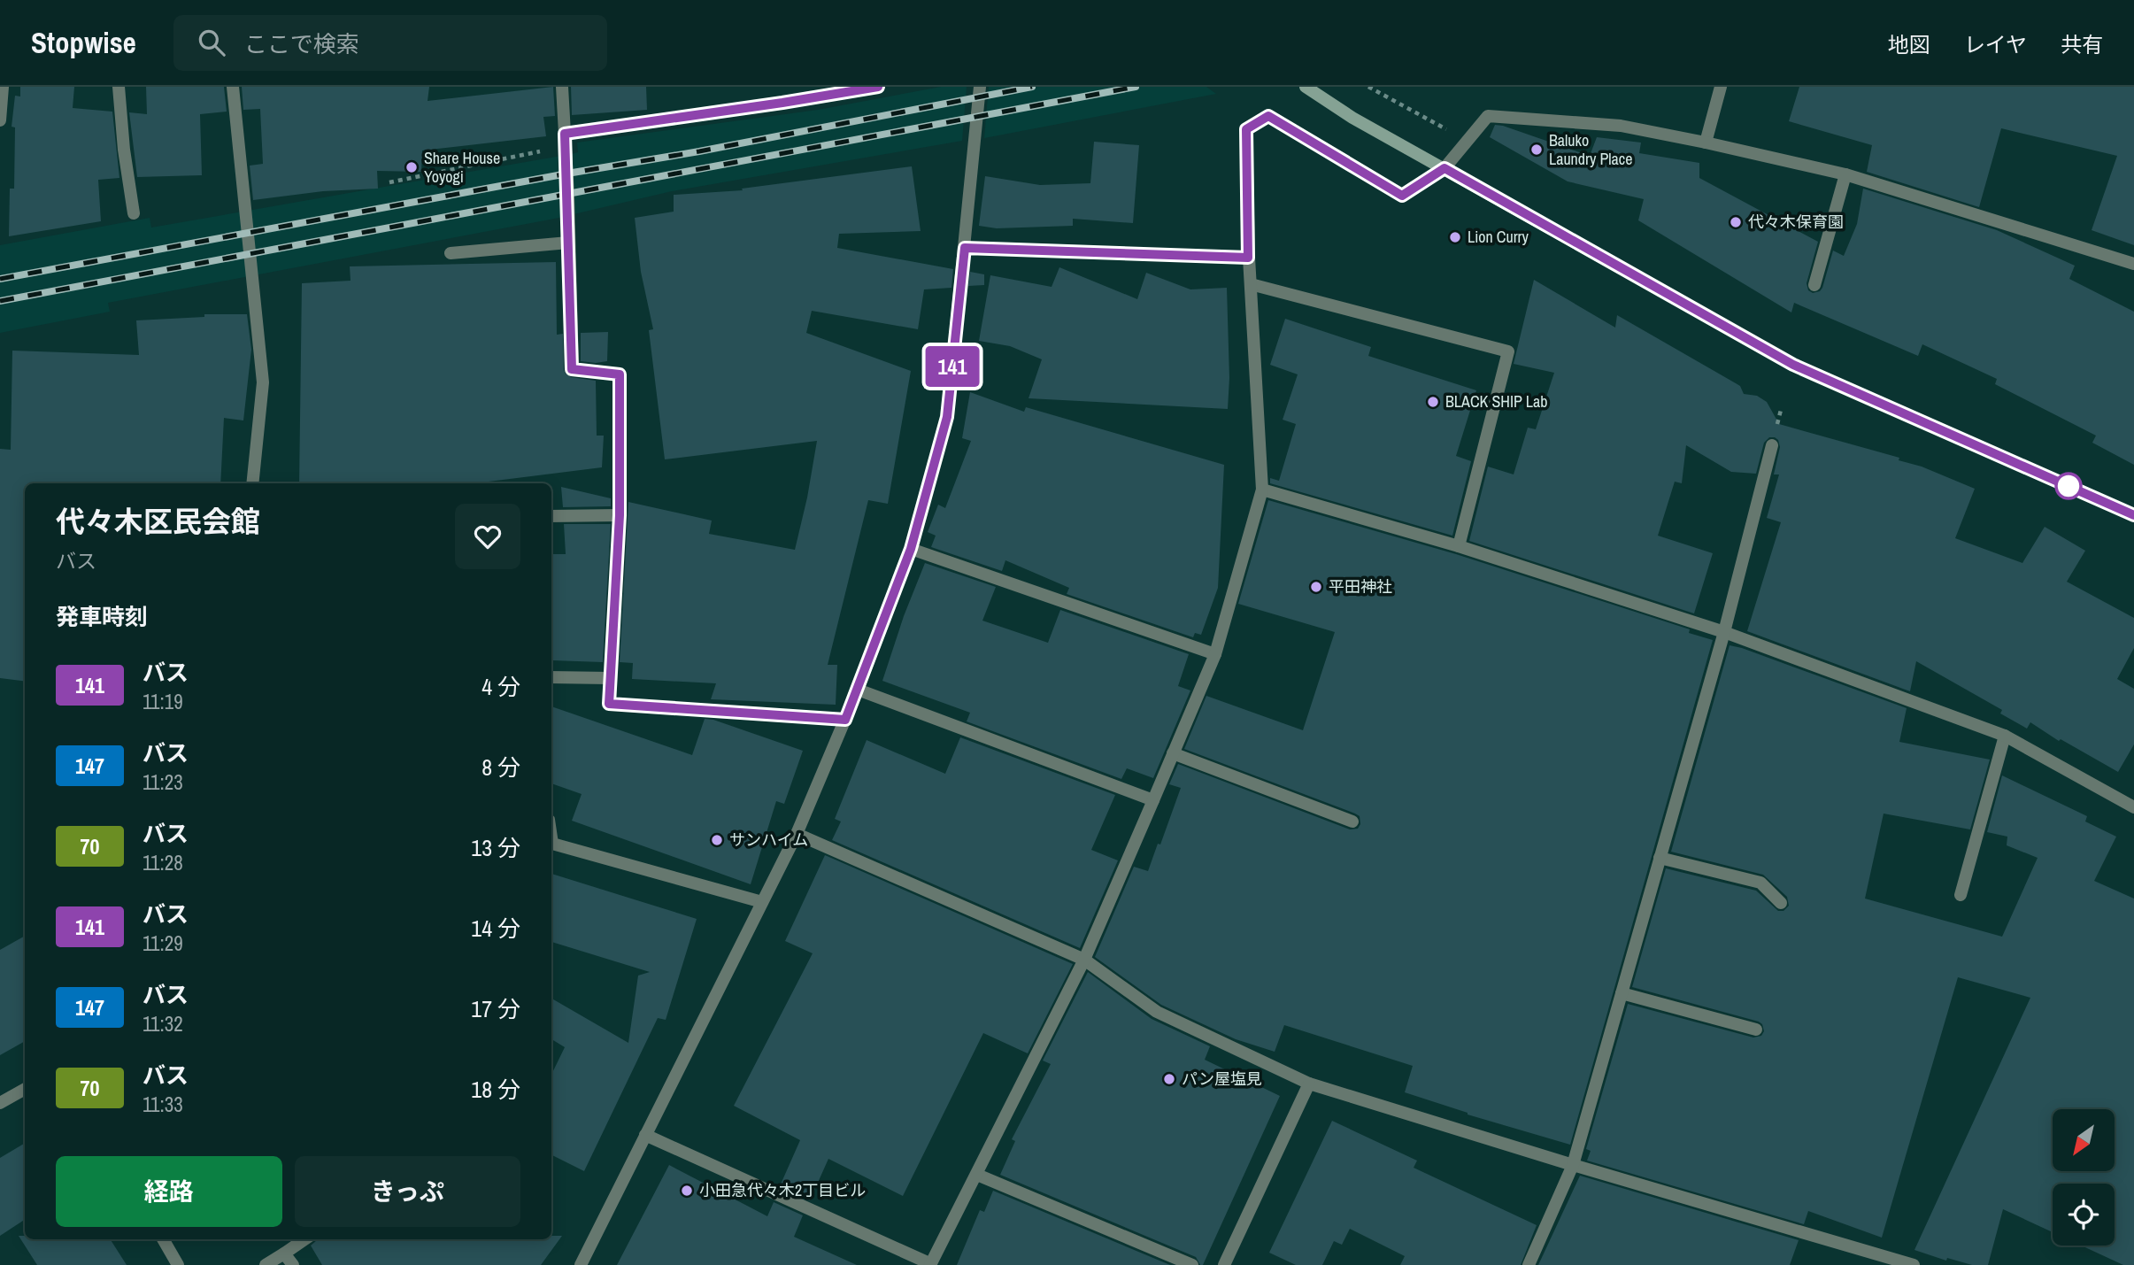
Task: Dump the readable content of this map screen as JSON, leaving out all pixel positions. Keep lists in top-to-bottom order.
{
  "places": [
    "Baluko Laundry Place",
    "Share House Yoyogi",
    "代々木保育園",
    "Lion Curry",
    "BLACK SHIP Lab",
    "平田神社",
    "サンハイム",
    "パン屋塩見",
    "小田急代々木2丁目ビル"
  ],
  "lines": ["bus line 141"],
  "north": "bottom left",
  "page": {
    "header": "Stopwise",
    "search": "ここで検索",
    "nav": ["地図", "レイヤ", "共有"],
    "on_map": "141",
    "heading": [
      ["代々木区民会館", "バス"],
      "発車時刻"
    ],
    "list": [
      {
        "mark": "141",
        "name": "バス",
        "note": "11:19",
        "value": "4 分"
      },
      {
        "mark": "147",
        "name": "バス",
        "note": "11:23",
        "value": "8 分"
      },
      {
        "mark": "70",
        "name": "バス",
        "note": "11:28",
        "value": "13 分"
      },
      {
        "mark": "141",
        "name": "バス",
        "note": "11:29",
        "value": "14 分"
      },
      {
        "mark": "147",
        "name": "バス",
        "note": "11:32",
        "value": "17 分"
      },
      {
        "mark": "70",
        "name": "バス",
        "note": "11:33",
        "value": "18 分"
      }
    ],
    "buttons": ["経路", "きっぷ"]
  }
}
